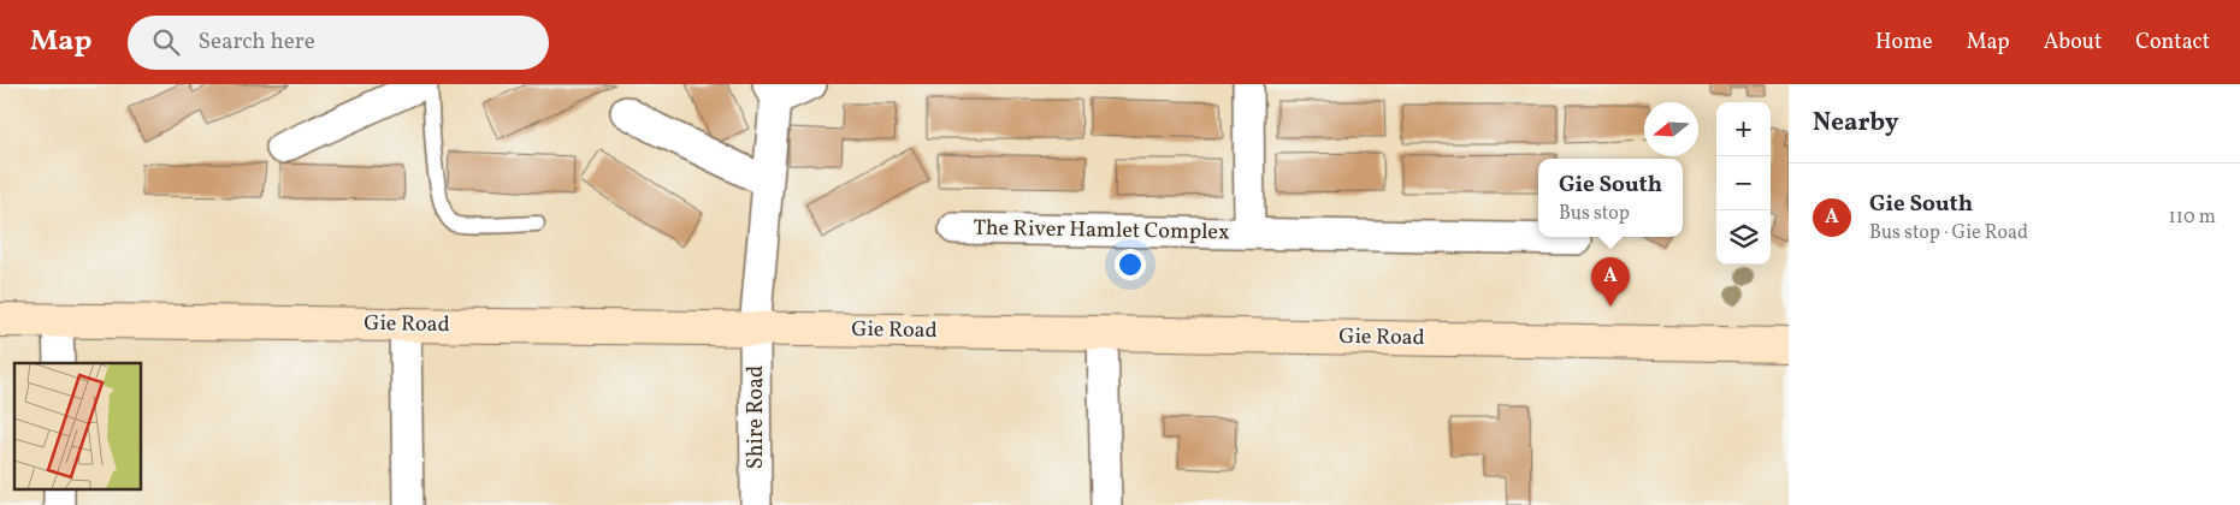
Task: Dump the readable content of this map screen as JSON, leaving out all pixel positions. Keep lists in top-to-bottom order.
{
  "streets": {
    "street": ["The River Hamlet Complex", "Gie Road", "Shire Road"]
  },
  "crossings": [
    ["Gie Road", "Shire Road"]
  ],
  "north": "left",
  "page": {
    "header": "Map",
    "search": "Search here",
    "nav": [
      "Home",
      "Map",
      "About",
      "Contact"
    ],
    "heading": "Nearby",
    "map_buttons": ["+", "−"],
    "popup": ["Gie South", "Bus stop"],
    "list": [
      {
        "mark": "A",
        "name": "Gie South",
        "note": "Bus stop · Gie Road",
        "value": "110 m"
      }
    ],
    "pins": "A"
  }
}
